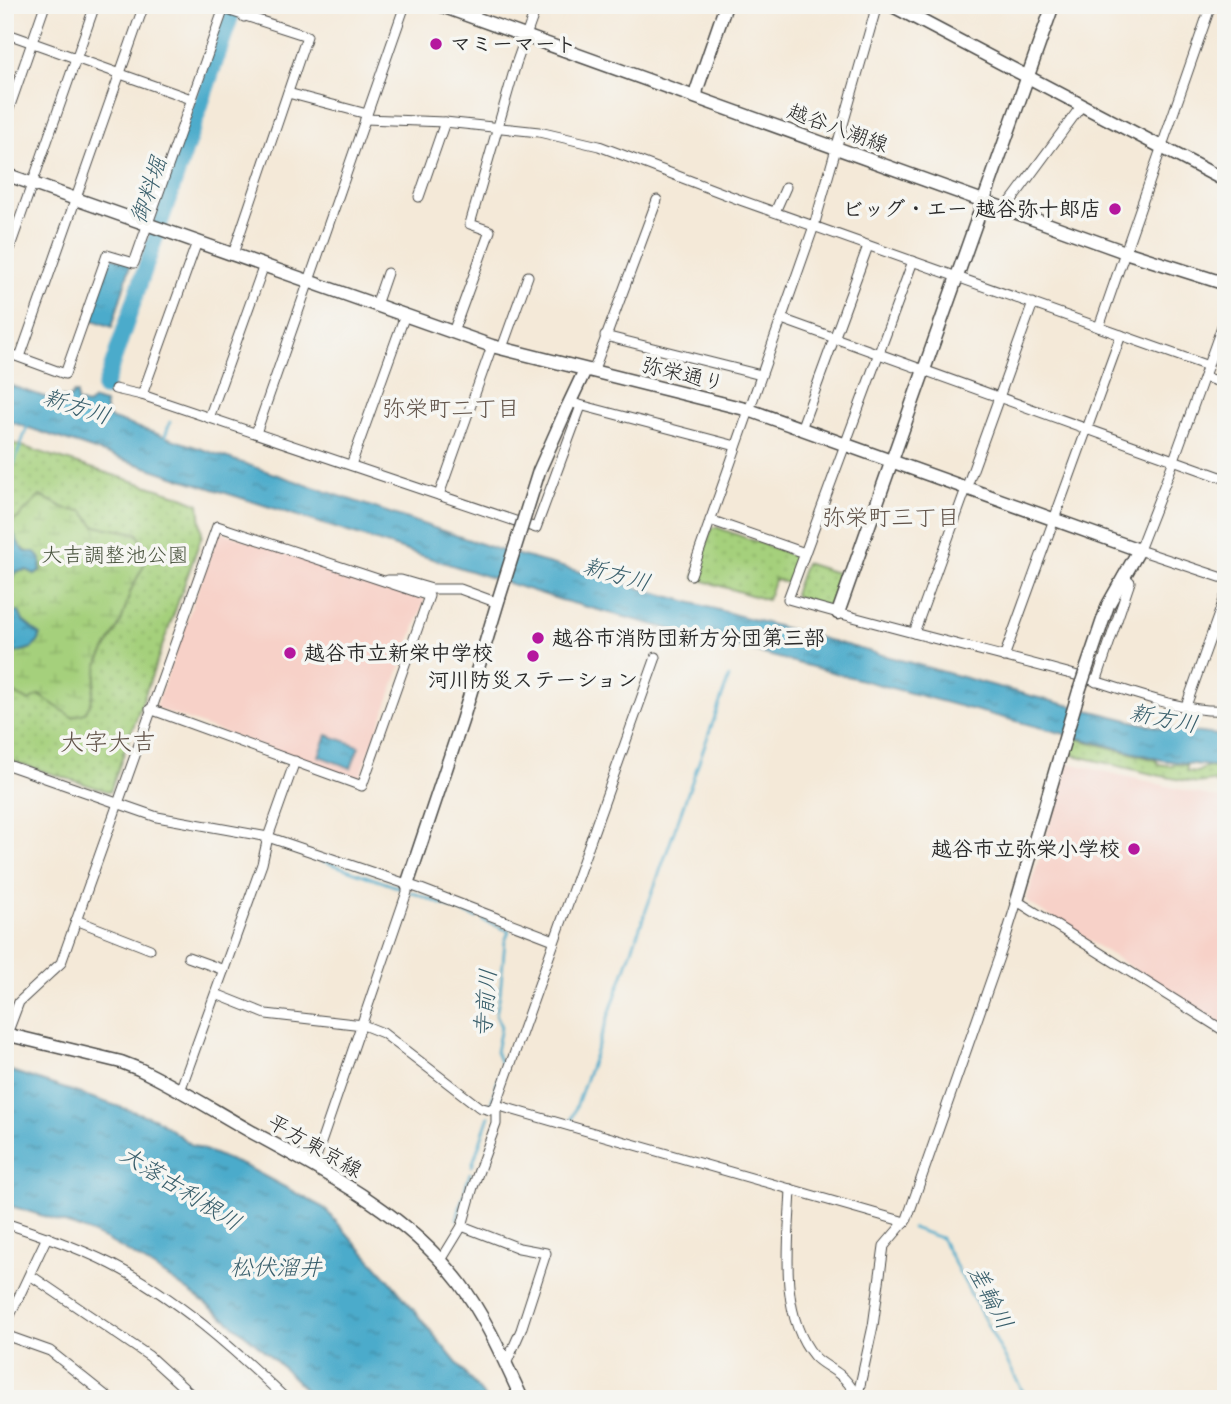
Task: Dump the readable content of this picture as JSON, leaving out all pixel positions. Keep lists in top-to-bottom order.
{
  "streets": {
    "street": ["越谷八潮線", "弥栄通り", "平方東京線"]
  },
  "districts": ["弥栄町二丁目", "弥栄町三丁目", "大字大吉"],
  "water": [
    "御料堀",
    "新方川",
    "寺前川",
    "大落古利根川",
    "松伏溜井",
    "差輪川"
  ],
  "parks": ["大吉調整池公園"],
  "places": [
    "マミーマート",
    "ビッグ・エー 越谷弥十郎店",
    "越谷市消防団新方分団第三部",
    "越谷市立新栄中学校",
    "河川防災ステーション",
    "越谷市立弥栄小学校"
  ]
}
